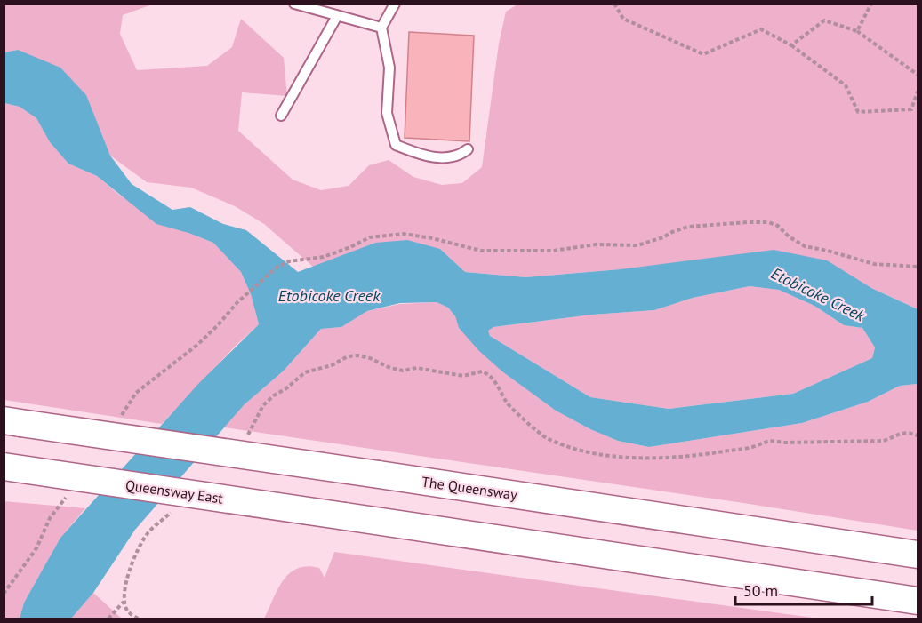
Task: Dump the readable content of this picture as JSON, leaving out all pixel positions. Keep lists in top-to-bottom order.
{
  "streets": {
    "main road": ["The Queensway", "Queensway East"]
  },
  "water": ["Etobicoke Creek"],
  "scale_bar": "50 m"
}
